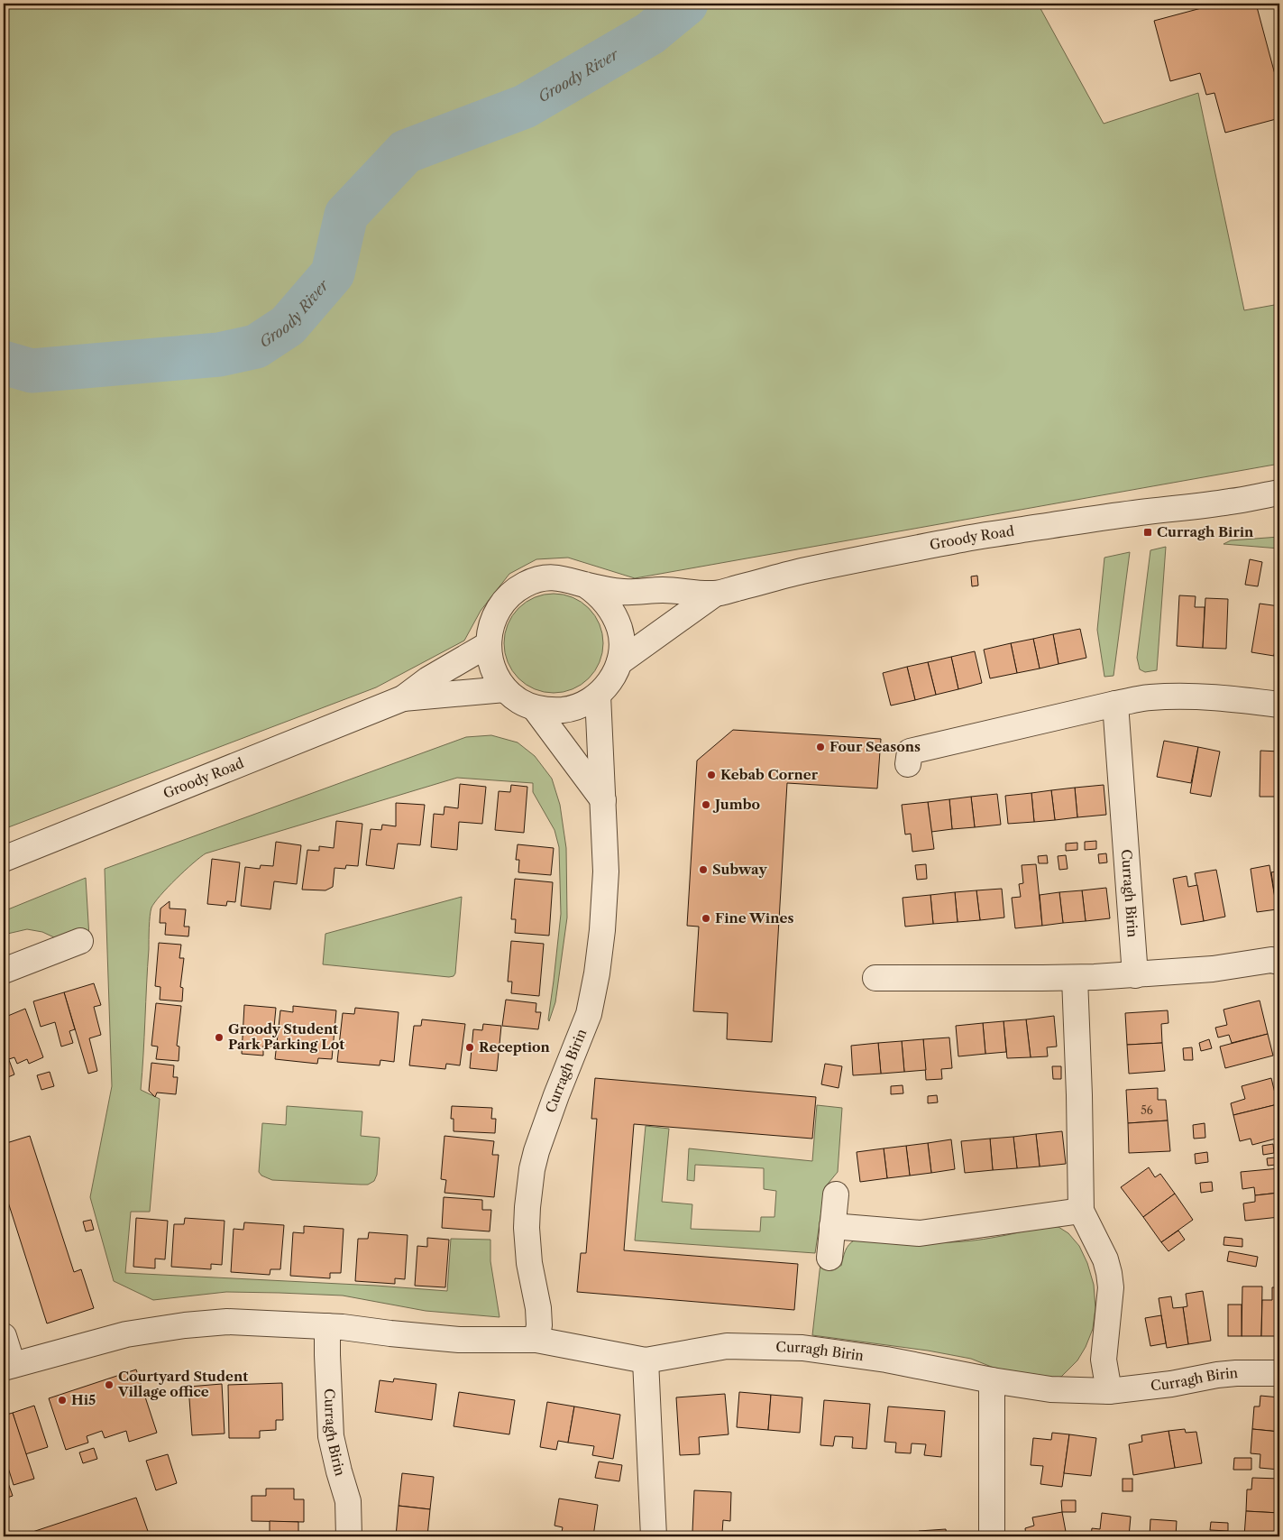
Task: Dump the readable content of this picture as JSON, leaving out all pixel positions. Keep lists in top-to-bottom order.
{
  "streets": {
    "street": ["Groody Road", "Curragh Birin"]
  },
  "water": ["Groody River"],
  "places": {
    "transit": ["Curragh Birin"],
    "other": [
      "Four Seasons",
      "Kebab Corner",
      "Jumbo",
      "Subway",
      "Fine Wines",
      "Groody Student Park Parking Lot",
      "Reception",
      "Courtyard Student Village office",
      "Hi5"
    ]
  },
  "house_numbers": ["56"]
}
